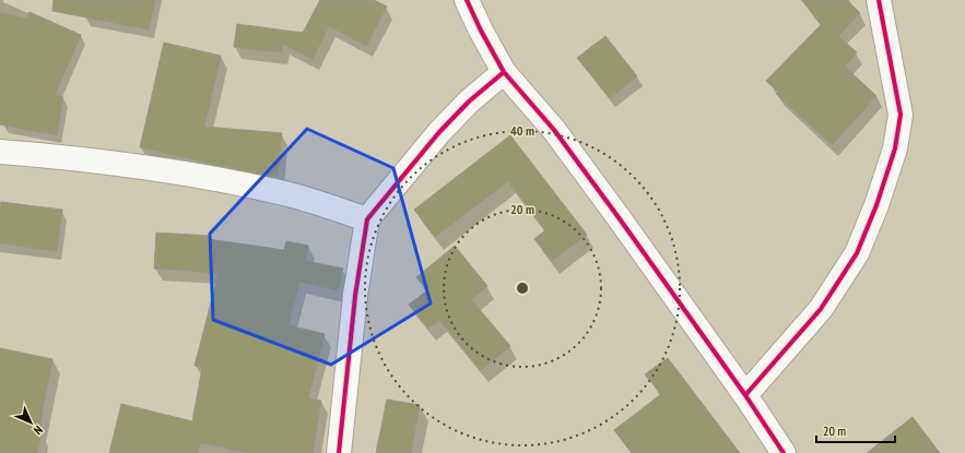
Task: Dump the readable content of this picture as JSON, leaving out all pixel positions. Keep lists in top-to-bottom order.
{
  "scale_bar": "20 m",
  "north": "bottom right",
  "rings": ["40 m", "20 m"]
}
